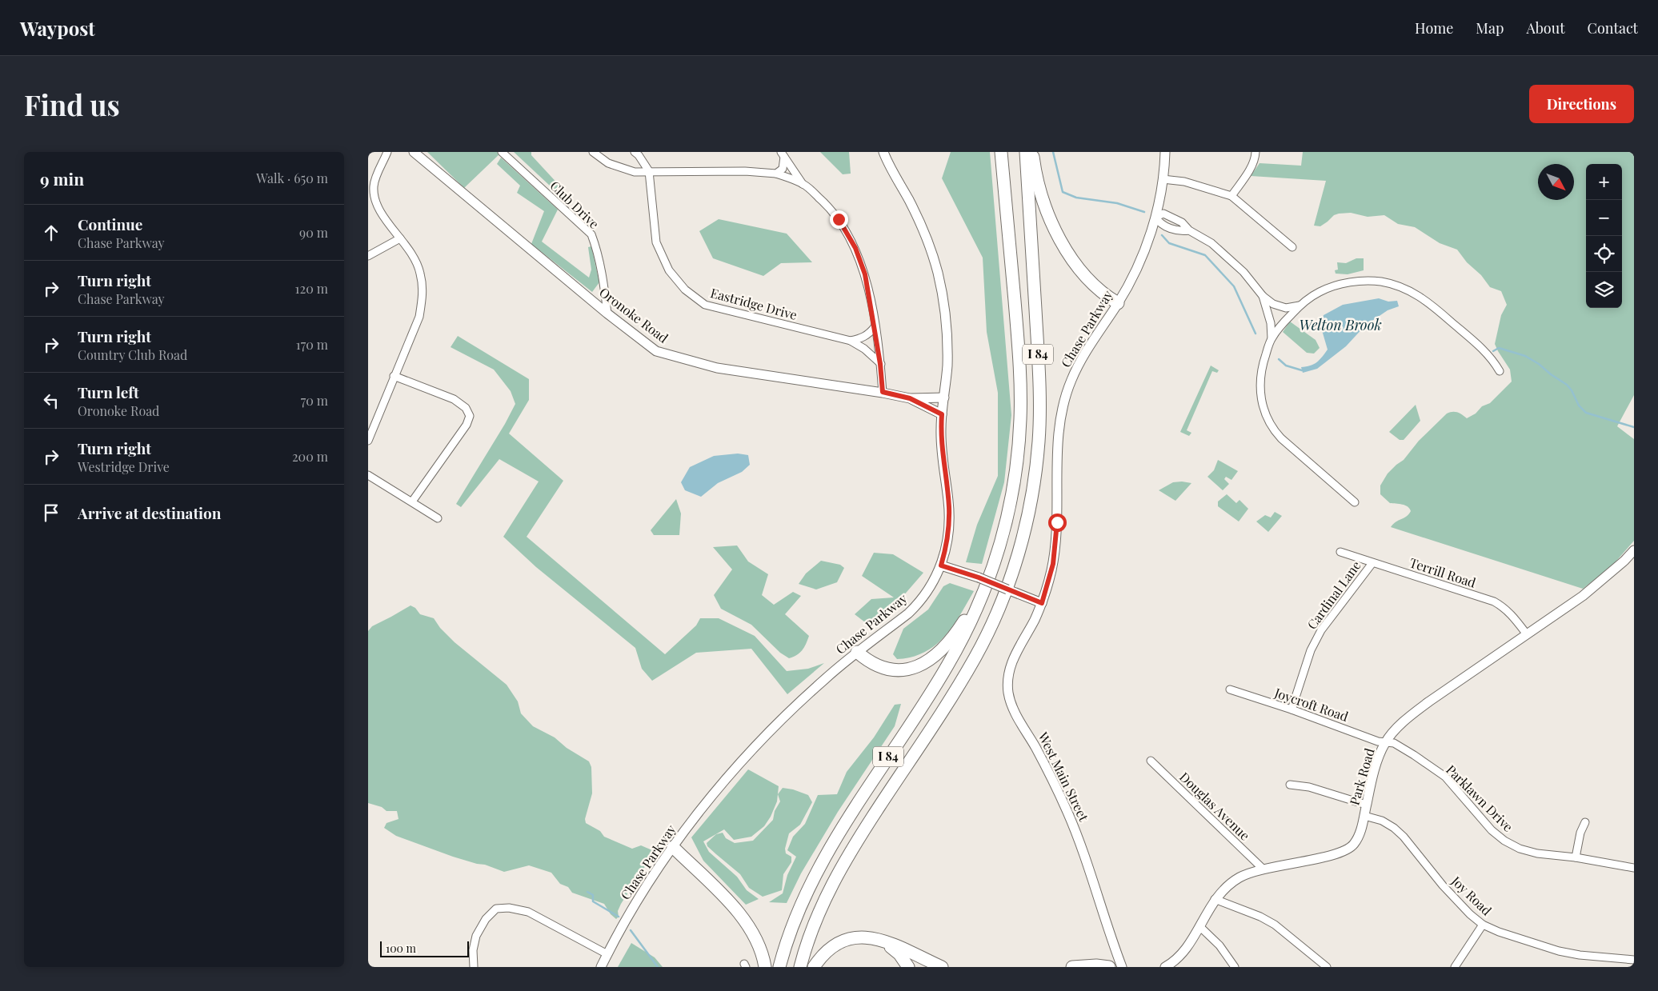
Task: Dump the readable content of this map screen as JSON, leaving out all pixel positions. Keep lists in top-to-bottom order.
{
  "streets": {
    "highway": ["I 84"],
    "main road": [
      "Oronoke Road",
      "Chase Parkway",
      "West Main Street",
      "Park Road"
    ],
    "street": [
      "Club Drive",
      "Eastridge Drive",
      "Terrill Road",
      "Cardinal Lane",
      "Joycroft Road",
      "Parklawn Drive",
      "Douglas Avenue",
      "Joy Road"
    ]
  },
  "crossings": [
    ["Club Drive", "Oronoke Road"],
    ["Oronoke Road", "Chase Parkway"],
    ["Chase Parkway", "West Main Street"],
    ["Terrill Road", "Cardinal Lane"],
    ["Terrill Road", "Park Road"],
    ["Cardinal Lane", "Joycroft Road"],
    ["Joycroft Road", "Park Road"],
    ["Joycroft Road", "Parklawn Drive"],
    ["Park Road", "Parklawn Drive"],
    ["Park Road", "Douglas Avenue"],
    ["Park Road", "Joy Road"]
  ],
  "water": ["Welton Brook"],
  "scale_bar": "100 m",
  "north": "bottom right",
  "page": {
    "header": "Waypost",
    "nav": [
      "Home",
      "Map",
      "About",
      "Contact"
    ],
    "buttons": "Directions",
    "title": "Find us",
    "heading": ["9 min", "Walk · 650 m"],
    "map_buttons": ["+", "−"],
    "list": [
      ["Continue", "Chase Parkway", "90 m"],
      ["Turn right", "Chase Parkway", "120 m"],
      ["Turn right", "Country Club Road", "170 m"],
      ["Turn left", "Oronoke Road", "70 m"],
      ["Turn right", "Westridge Drive", "200 m"],
      "Arrive at destination"
    ],
    "scale": "100 m"
  }
}
